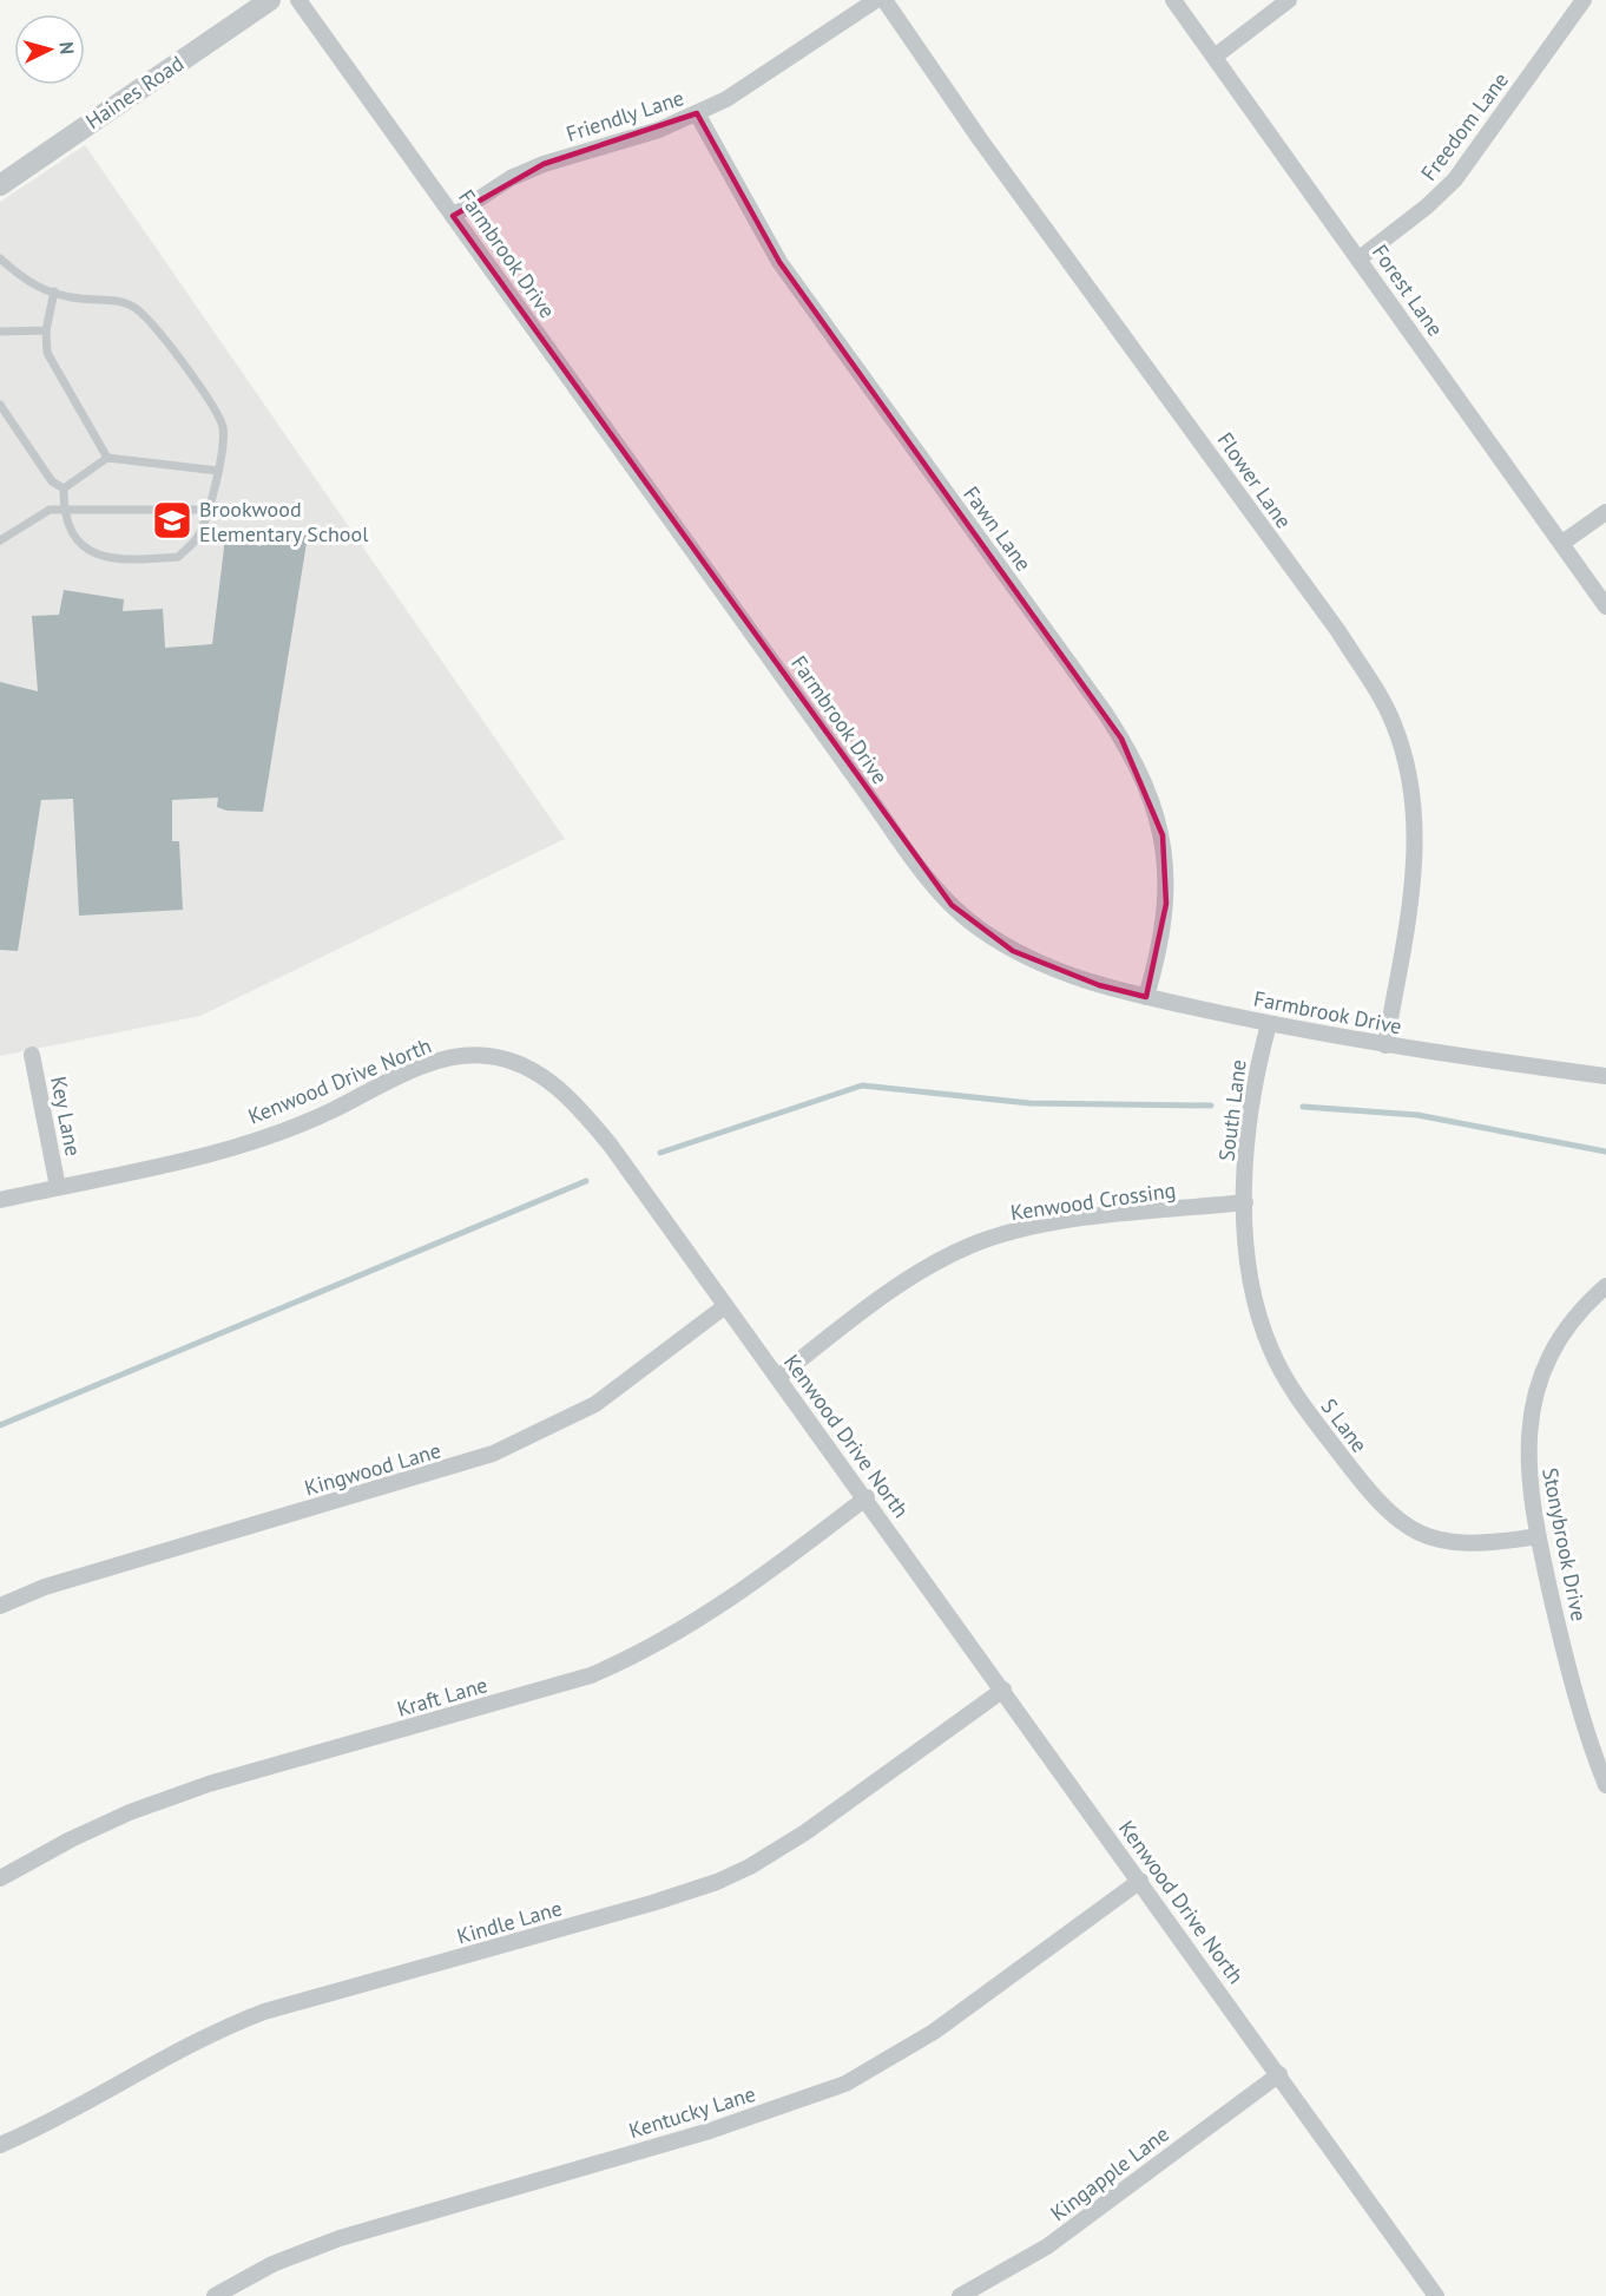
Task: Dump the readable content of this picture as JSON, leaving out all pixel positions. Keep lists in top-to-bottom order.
{
  "streets": {
    "street": [
      "Haines Road",
      "Friendly Lane",
      "Freedom Lane",
      "Farmbrook Drive",
      "Forest Lane",
      "Flower Lane",
      "Fawn Lane",
      "Kenwood Drive North",
      "South Lane",
      "Key Lane",
      "Kenwood Crossing",
      "S Lane",
      "Kingwood Lane",
      "Stonybrook Drive",
      "Kraft Lane",
      "Kindle Lane",
      "Kentucky Lane",
      "Kingapple Lane"
    ]
  },
  "crossings": [
    ["Friendly Lane", "Farmbrook Drive"],
    ["Friendly Lane", "Fawn Lane"],
    ["Freedom Lane", "Forest Lane"],
    ["Farmbrook Drive", "Flower Lane"],
    ["Farmbrook Drive", "Fawn Lane"],
    ["Farmbrook Drive", "South Lane"],
    ["Kenwood Drive North", "Key Lane"],
    ["Kenwood Drive North", "Kenwood Crossing"],
    ["Kenwood Drive North", "Kingwood Lane"],
    ["Kenwood Drive North", "Kraft Lane"],
    ["Kenwood Drive North", "Kindle Lane"],
    ["Kenwood Drive North", "Kentucky Lane"],
    ["Kenwood Drive North", "Kingapple Lane"],
    ["South Lane", "Kenwood Crossing"],
    ["South Lane", "S Lane"],
    ["Kenwood Crossing", "S Lane"],
    ["S Lane", "Stonybrook Drive"]
  ],
  "places": {
    "school or university": ["Brookwood Elementary School"]
  },
  "north": "right"
}
